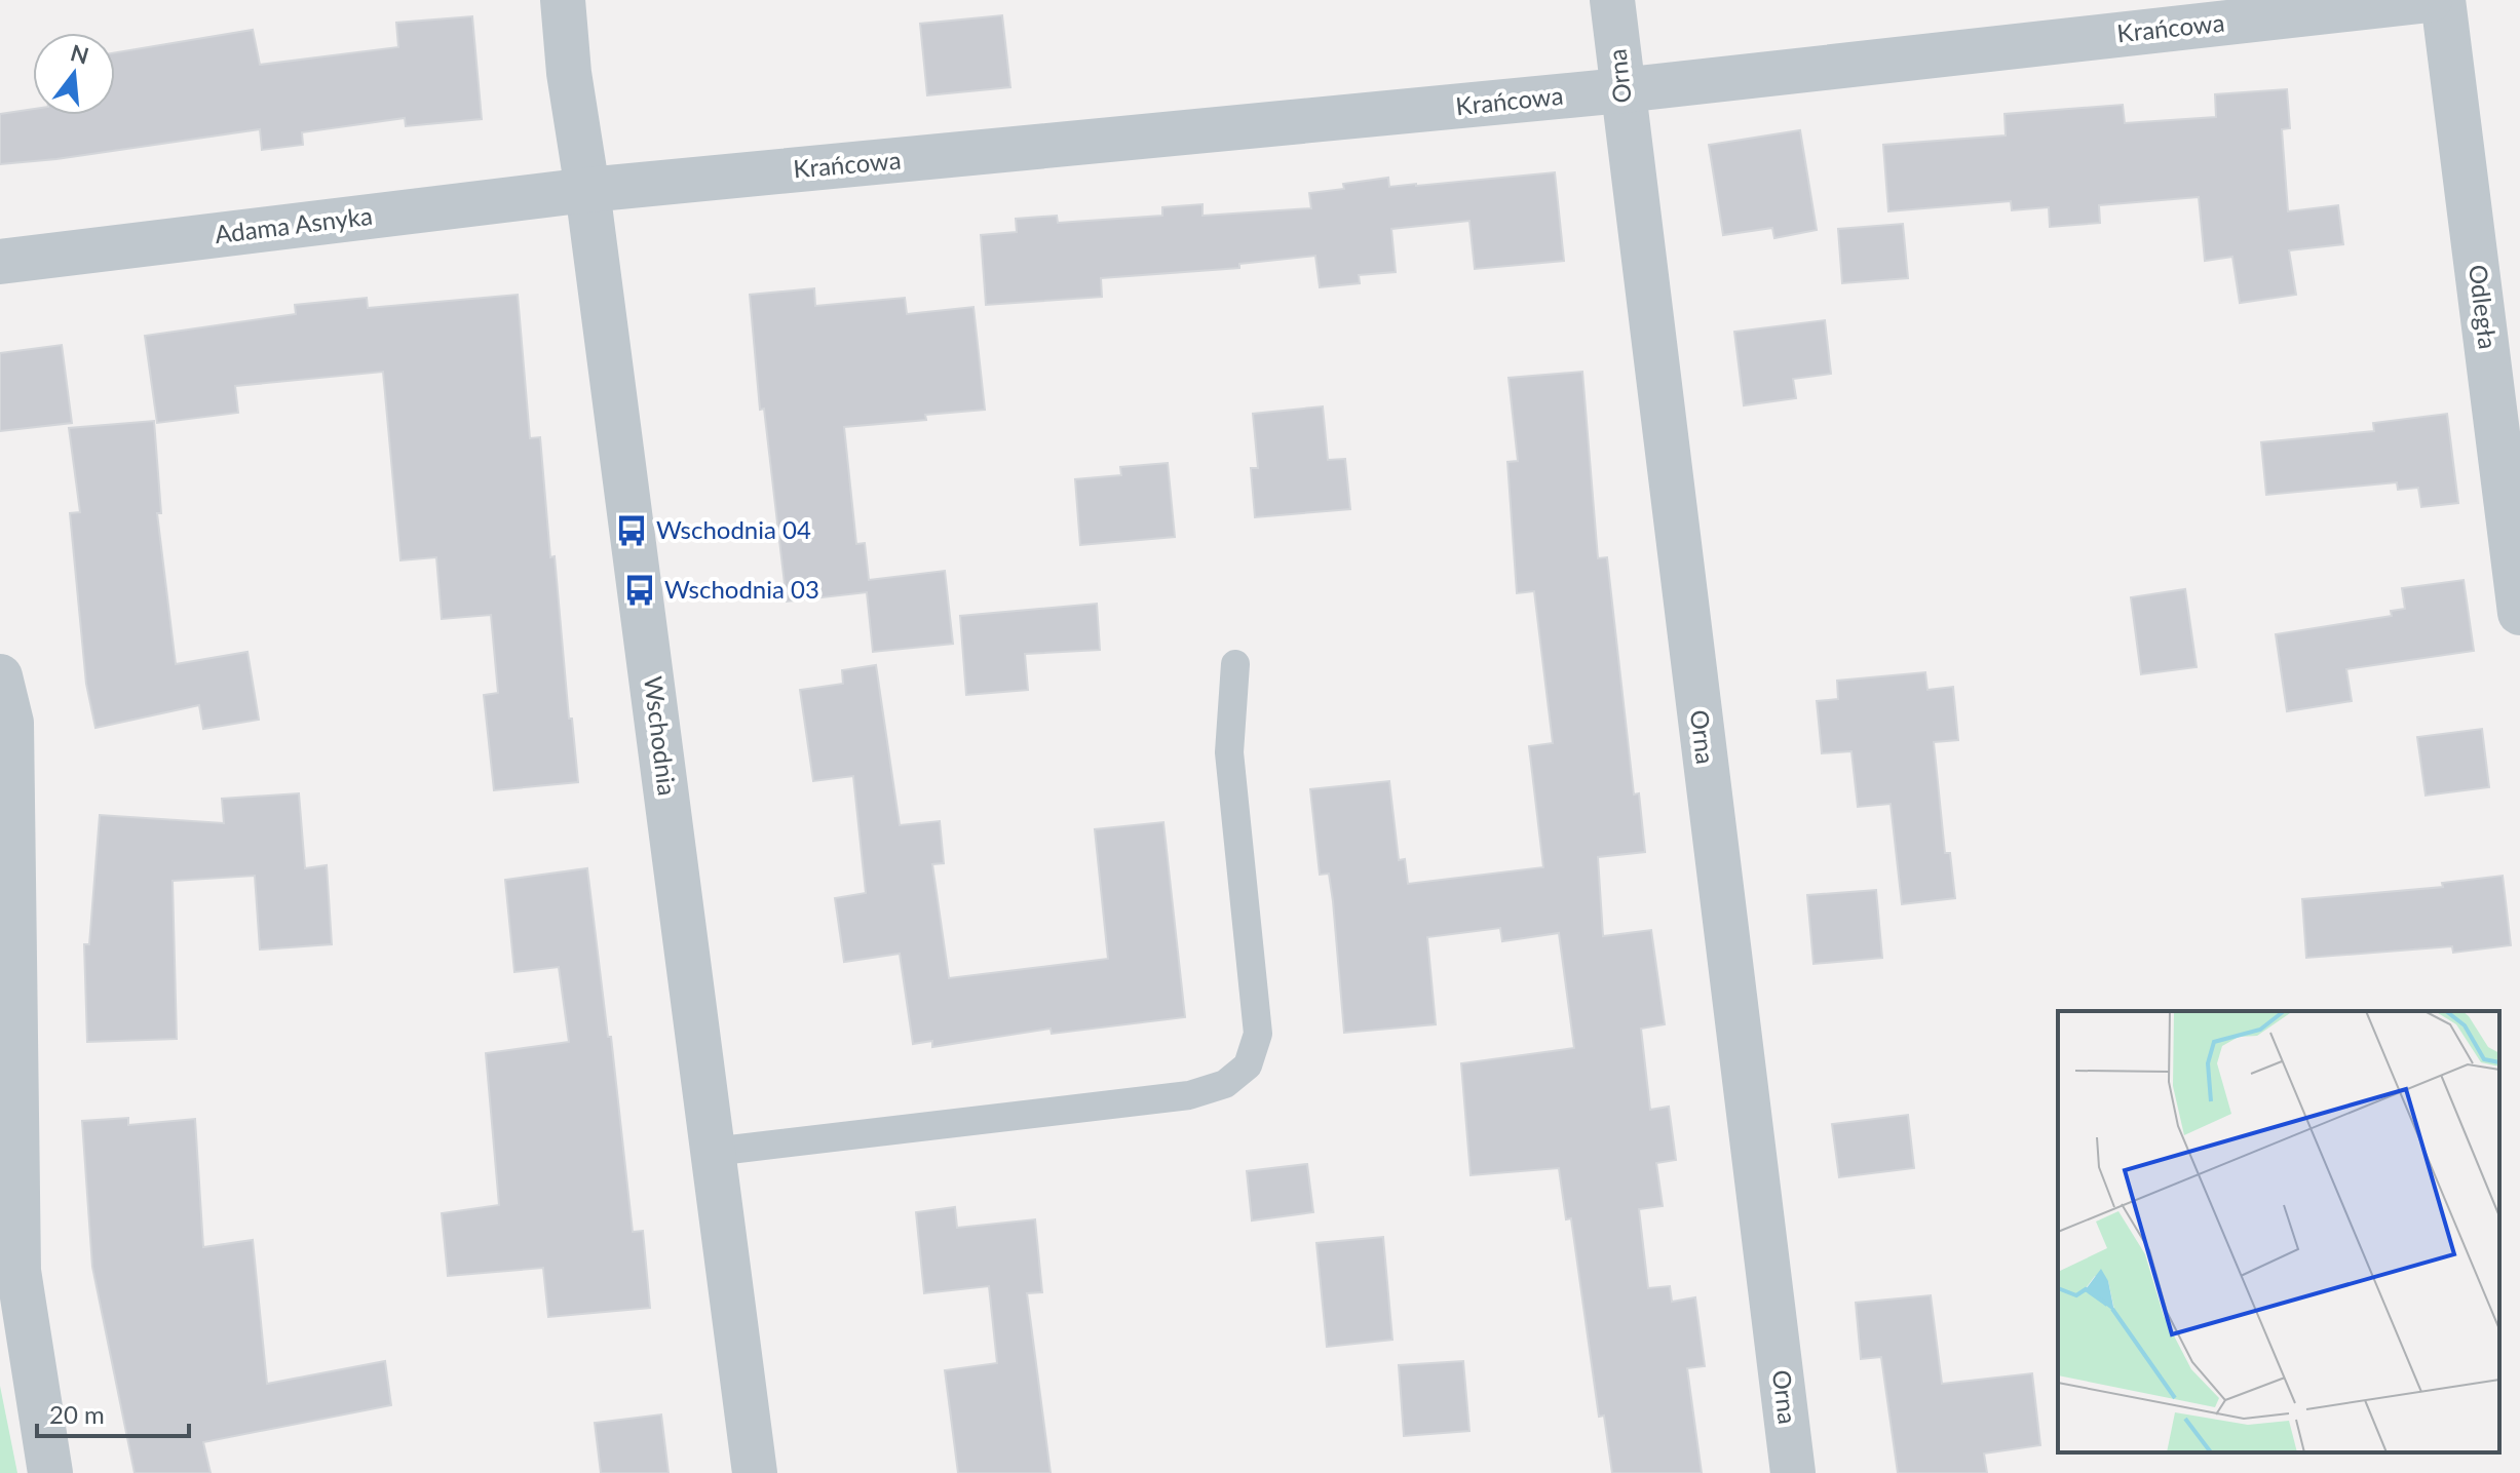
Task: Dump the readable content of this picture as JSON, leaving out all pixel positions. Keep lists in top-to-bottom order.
{
  "streets": {
    "street": [
      "Krańcowa",
      "Orna",
      "Adama Asnyka",
      "Odległa",
      "Wschodnia"
    ]
  },
  "crossings": [
    ["Krańcowa", "Orna"],
    ["Krańcowa", "Adama Asnyka"],
    ["Krańcowa", "Wschodnia"],
    ["Adama Asnyka", "Wschodnia"]
  ],
  "places": {
    "bus stop": ["Wschodnia 04", "Wschodnia 03"]
  },
  "scale_bar": "20 m",
  "north": "top"
}
